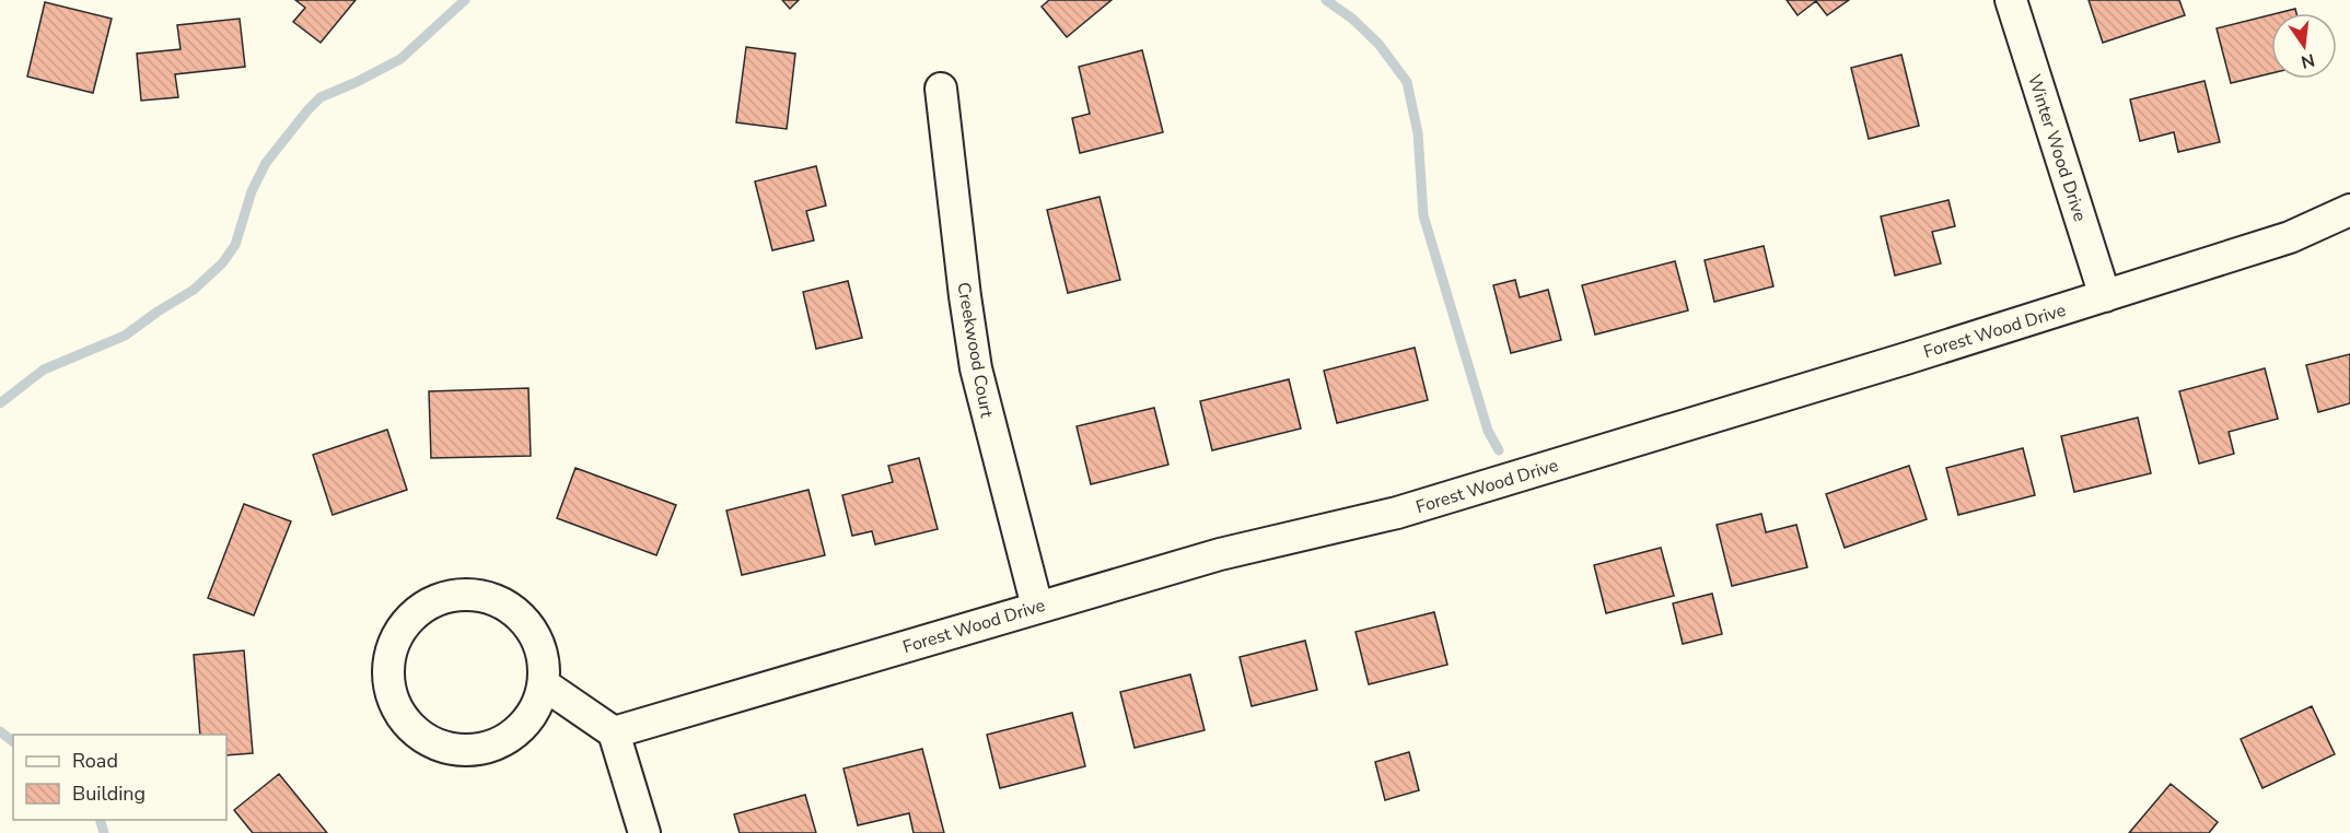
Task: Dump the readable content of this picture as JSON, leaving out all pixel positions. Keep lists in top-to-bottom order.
{
  "streets": {
    "street": ["Winter Wood Drive", "Forest Wood Drive", "Creekwood Court"]
  },
  "crossings": [
    ["Winter Wood Drive", "Forest Wood Drive"],
    ["Forest Wood Drive", "Creekwood Court"]
  ],
  "legend": ["Road", "Building"],
  "north": "bottom"
}
